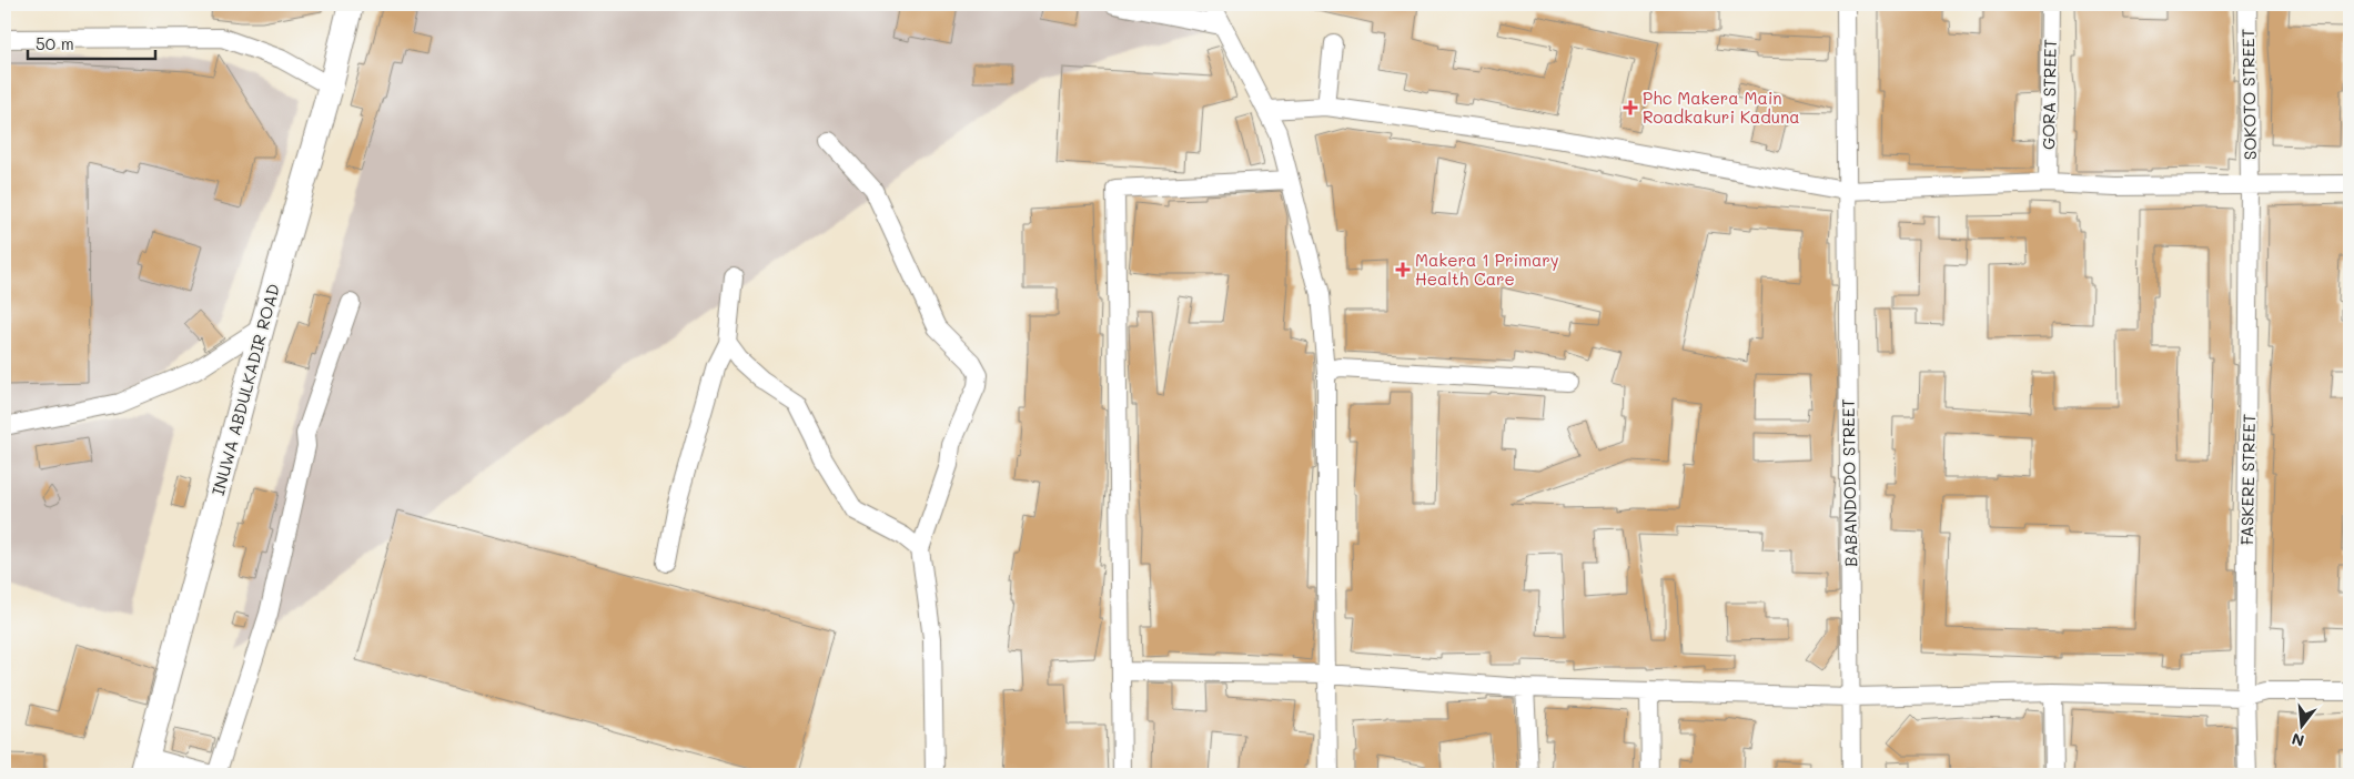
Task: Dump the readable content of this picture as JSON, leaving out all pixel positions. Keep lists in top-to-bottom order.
{
  "streets": {
    "main road": ["INUWA ABDULKADIR ROAD"],
    "street": [
      "GORA STREET",
      "SOKOTO STREET",
      "FASKERE STREET",
      "BABANDODO STREET"
    ]
  },
  "crossings": [
    ["SOKOTO STREET", "FASKERE STREET"]
  ],
  "places": {
    "health": ["Phc Makera Main Roadkakuri Kaduna", "Makera 1 Primary Health Care"]
  },
  "scale_bar": "50 m",
  "north": "bottom"
}
